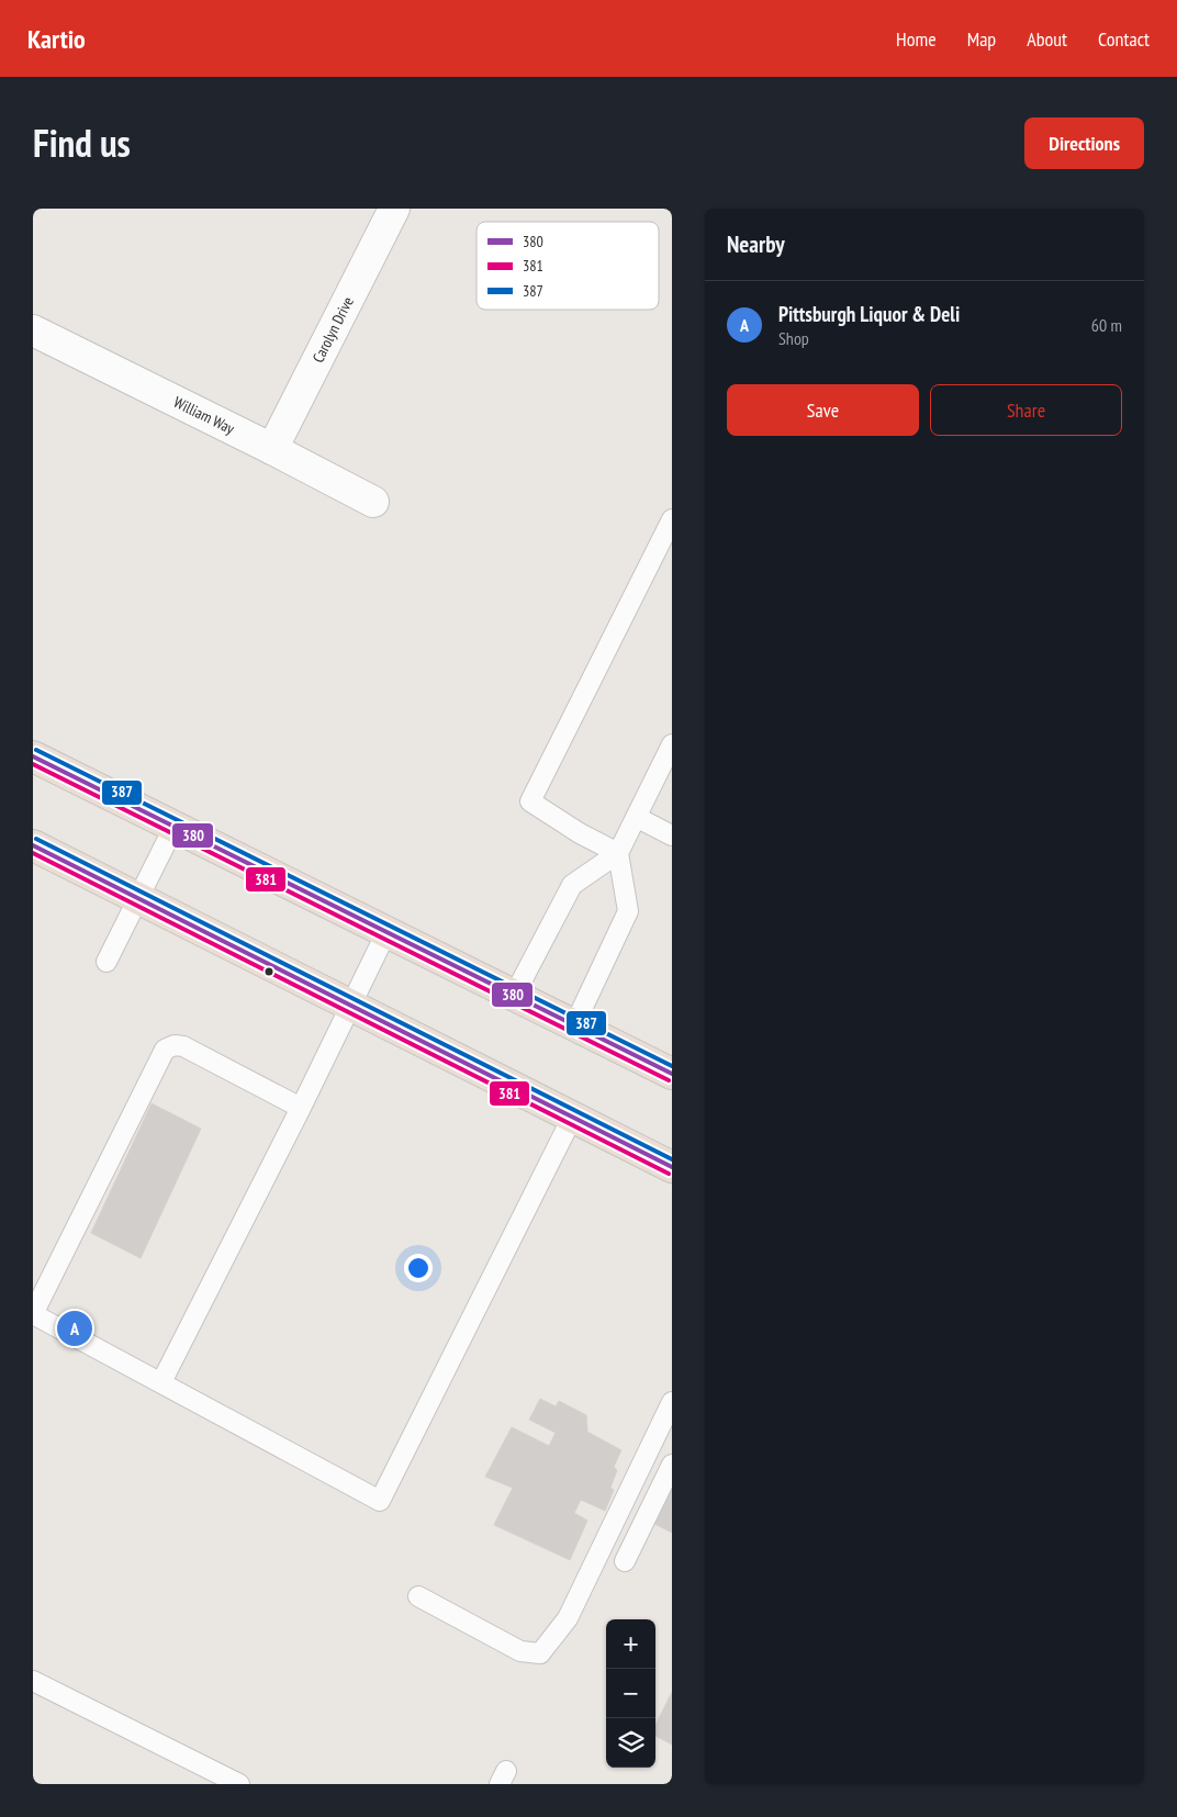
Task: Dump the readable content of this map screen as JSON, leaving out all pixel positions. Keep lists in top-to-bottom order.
{
  "streets": {
    "street": ["Carolyn Drive", "William Way"]
  },
  "crossings": [
    ["Carolyn Drive", "William Way"]
  ],
  "lines": ["transit line 387", "transit line 380", "transit line 381"],
  "legend": ["380", "381", "387"],
  "page": {
    "header": "Kartio",
    "nav": [
      "Home",
      "Map",
      "About",
      "Contact"
    ],
    "title": "Find us",
    "buttons": [
      "Directions",
      ["Save", "Share"]
    ],
    "heading": "Nearby",
    "list": [
      {
        "mark": "A",
        "name": "Pittsburgh Liquor & Deli",
        "note": "Shop",
        "value": "60 m"
      }
    ],
    "pins": "A",
    "map_buttons": ["+", "−"]
  }
}
